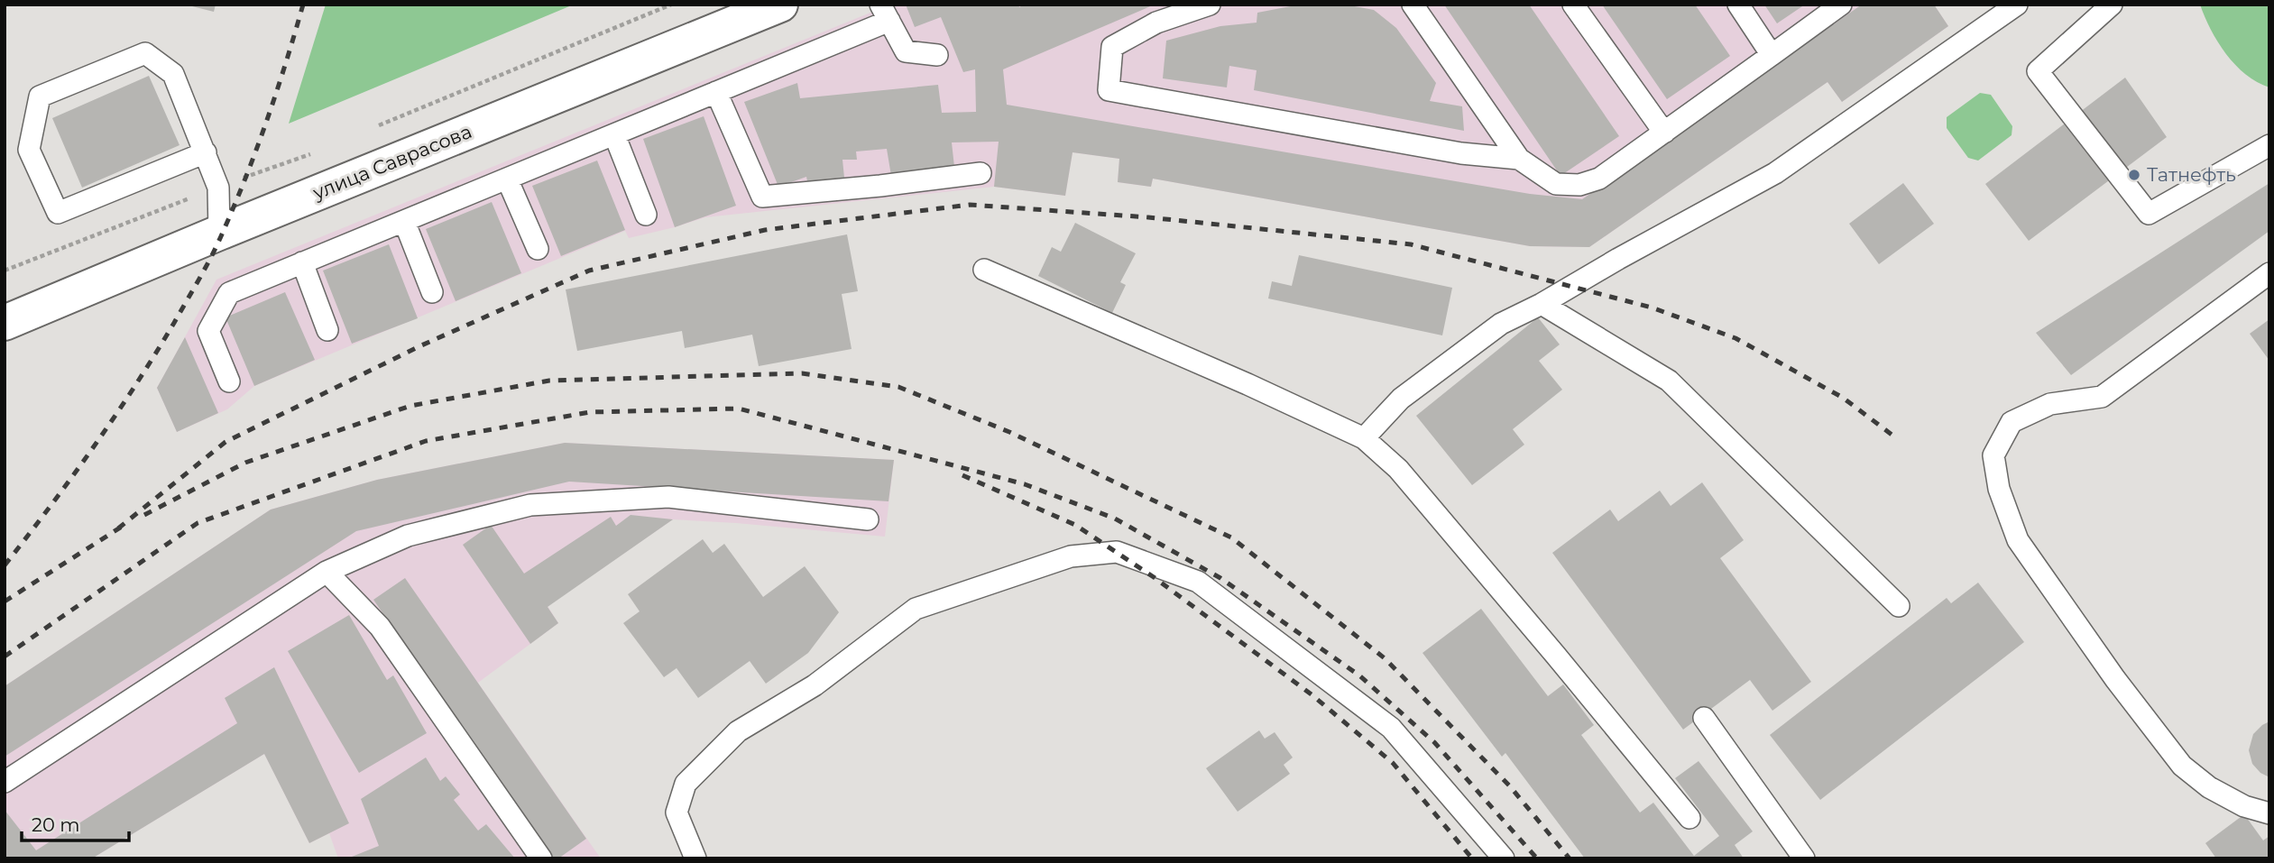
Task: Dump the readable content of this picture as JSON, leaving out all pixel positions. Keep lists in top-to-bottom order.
{
  "streets": {
    "street": ["улица Саврасова"]
  },
  "places": ["Татнефть"],
  "scale_bar": "20 m"
}
